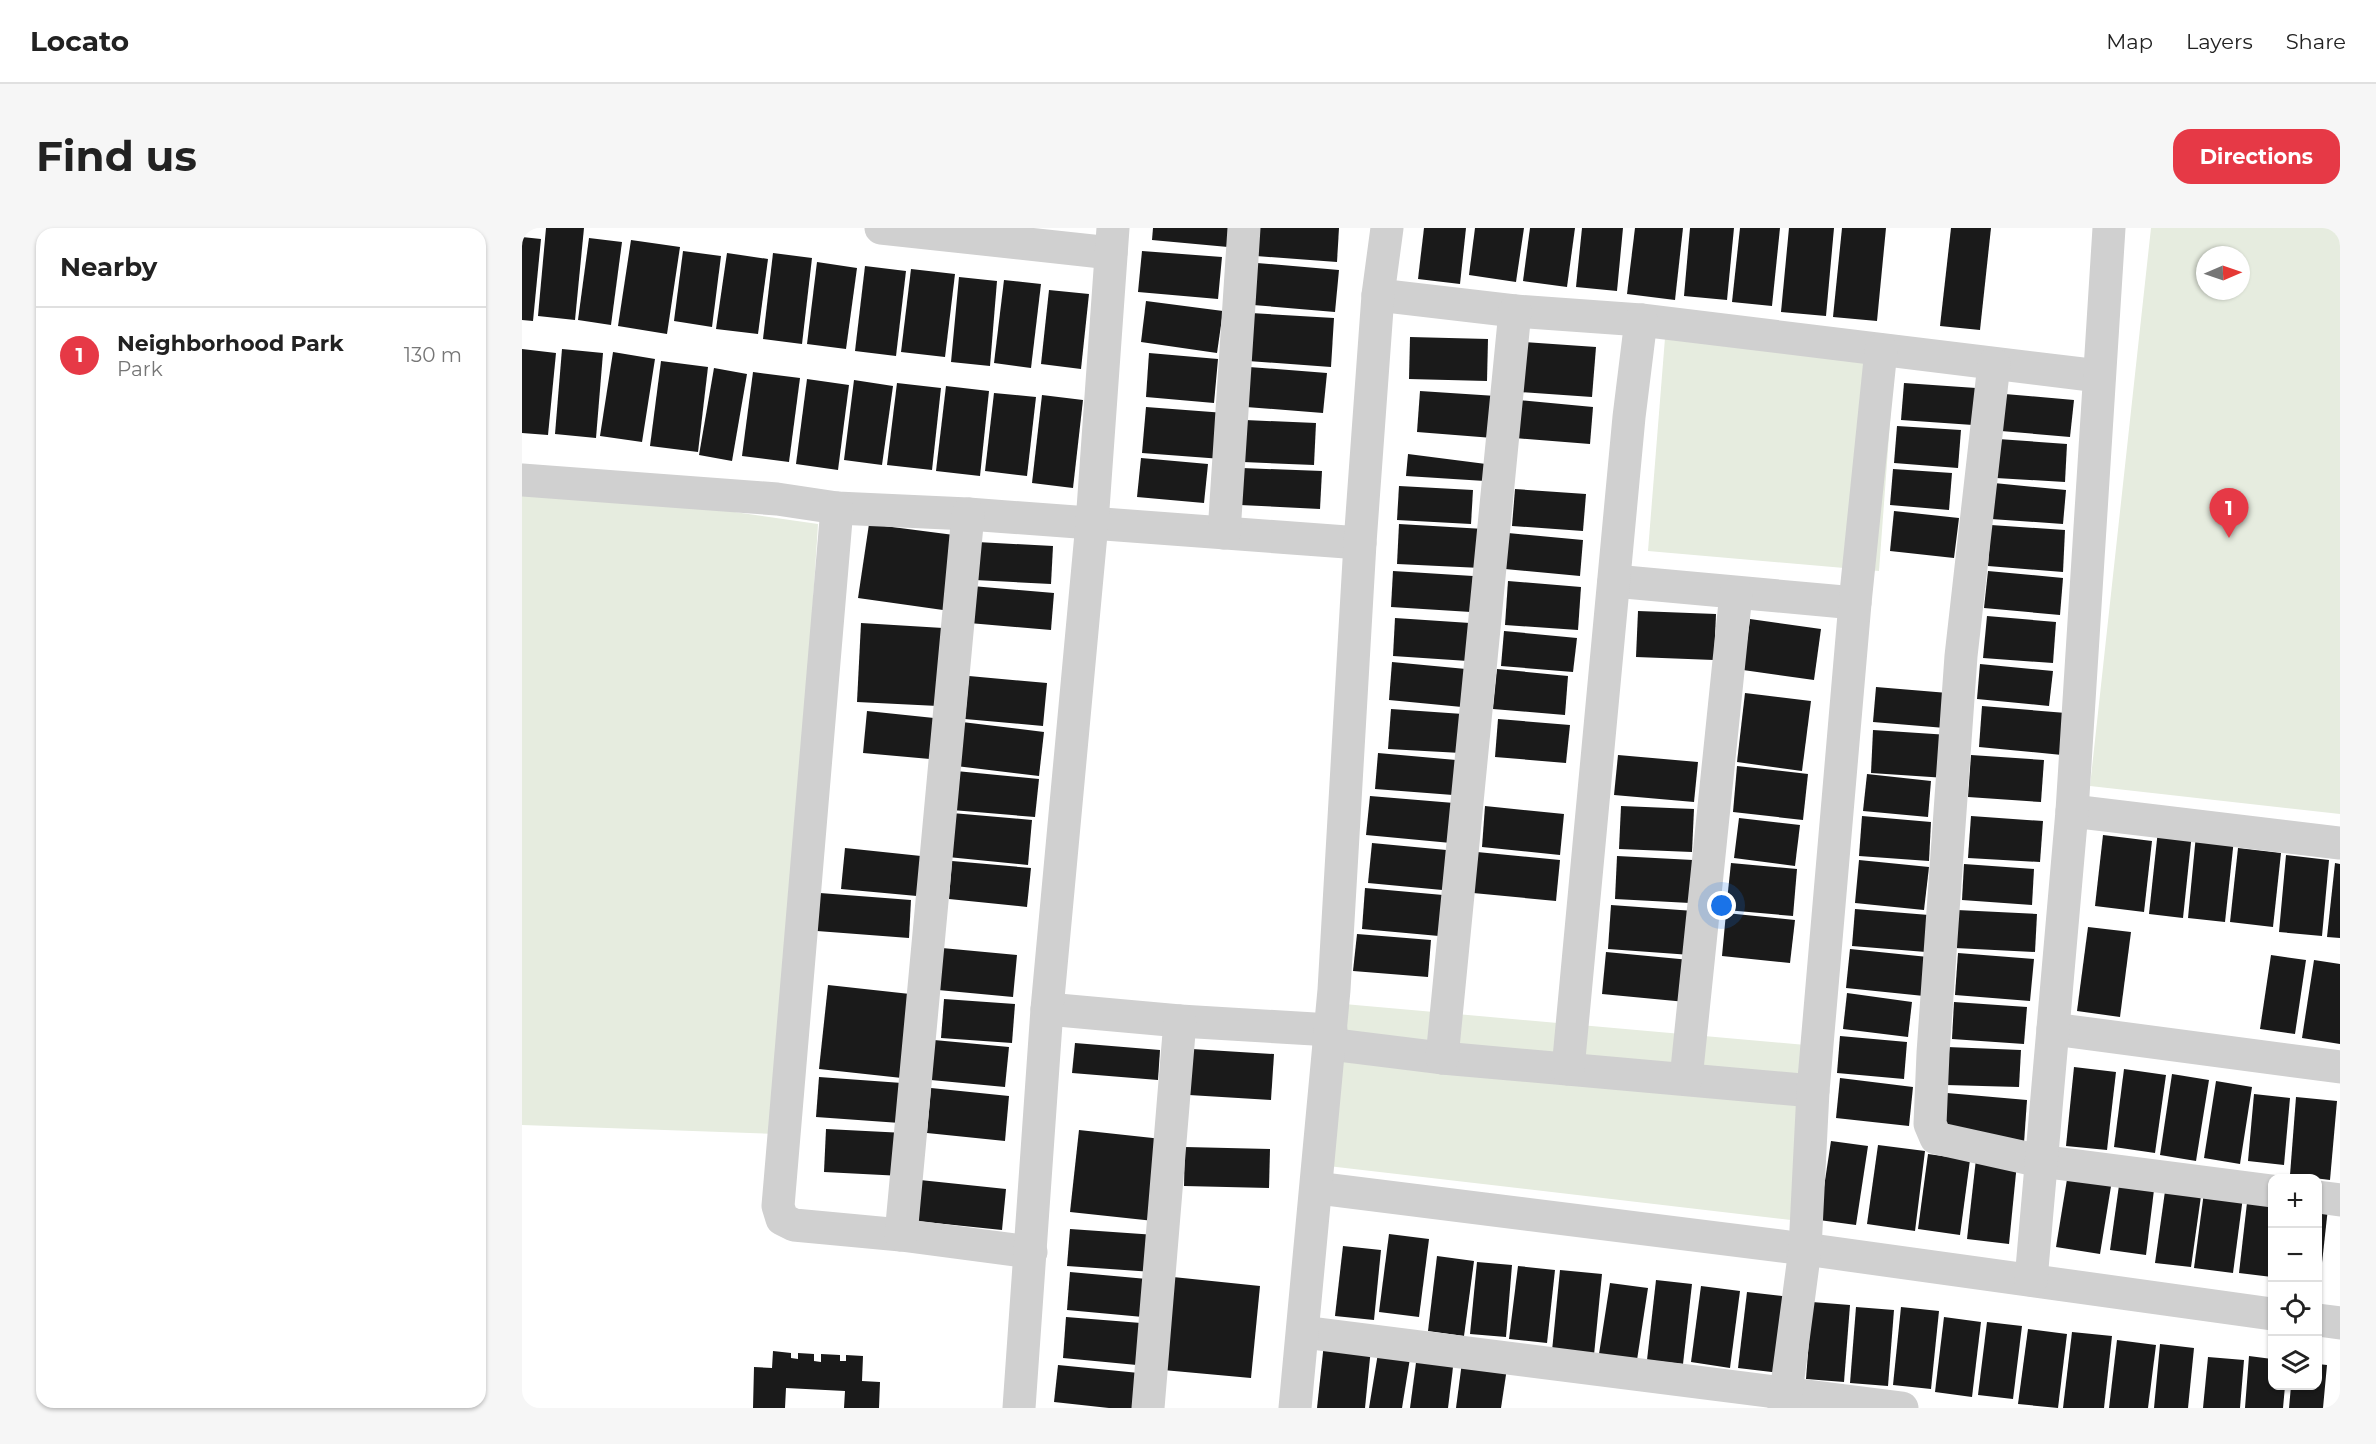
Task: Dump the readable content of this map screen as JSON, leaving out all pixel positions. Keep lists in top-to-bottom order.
{
  "north": "right",
  "page": {
    "header": "Locato",
    "nav": ["Map", "Layers", "Share"],
    "buttons": "Directions",
    "title": "Find us",
    "heading": "Nearby",
    "list": [
      {
        "mark": "1",
        "name": "Neighborhood Park",
        "note": "Park",
        "value": "130 m"
      }
    ],
    "pins": "1",
    "map_buttons": ["+", "−"]
  }
}
